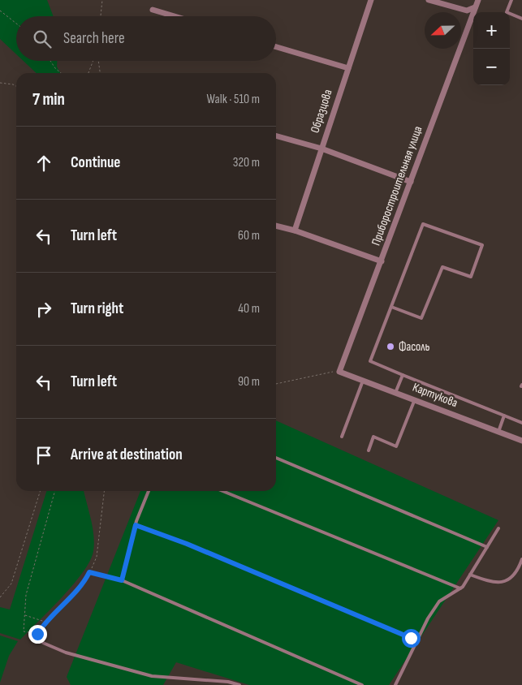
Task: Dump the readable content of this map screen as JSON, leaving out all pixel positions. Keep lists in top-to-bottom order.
{
  "streets": {
    "street": ["Образцова", "Приборостроительная улица", "Картукова"]
  },
  "crossings": [
    ["Приборостроительная улица", "Картукова"]
  ],
  "places": ["Фасоль"],
  "north": "left",
  "page": {
    "map_buttons": ["+", "−"],
    "search": "Search here",
    "heading": ["7 min", "Walk · 510 m"],
    "list": [
      ["Continue", "320 m"],
      ["Turn left", "60 m"],
      ["Turn right", "40 m"],
      ["Turn left", "90 m"],
      "Arrive at destination"
    ]
  }
}
